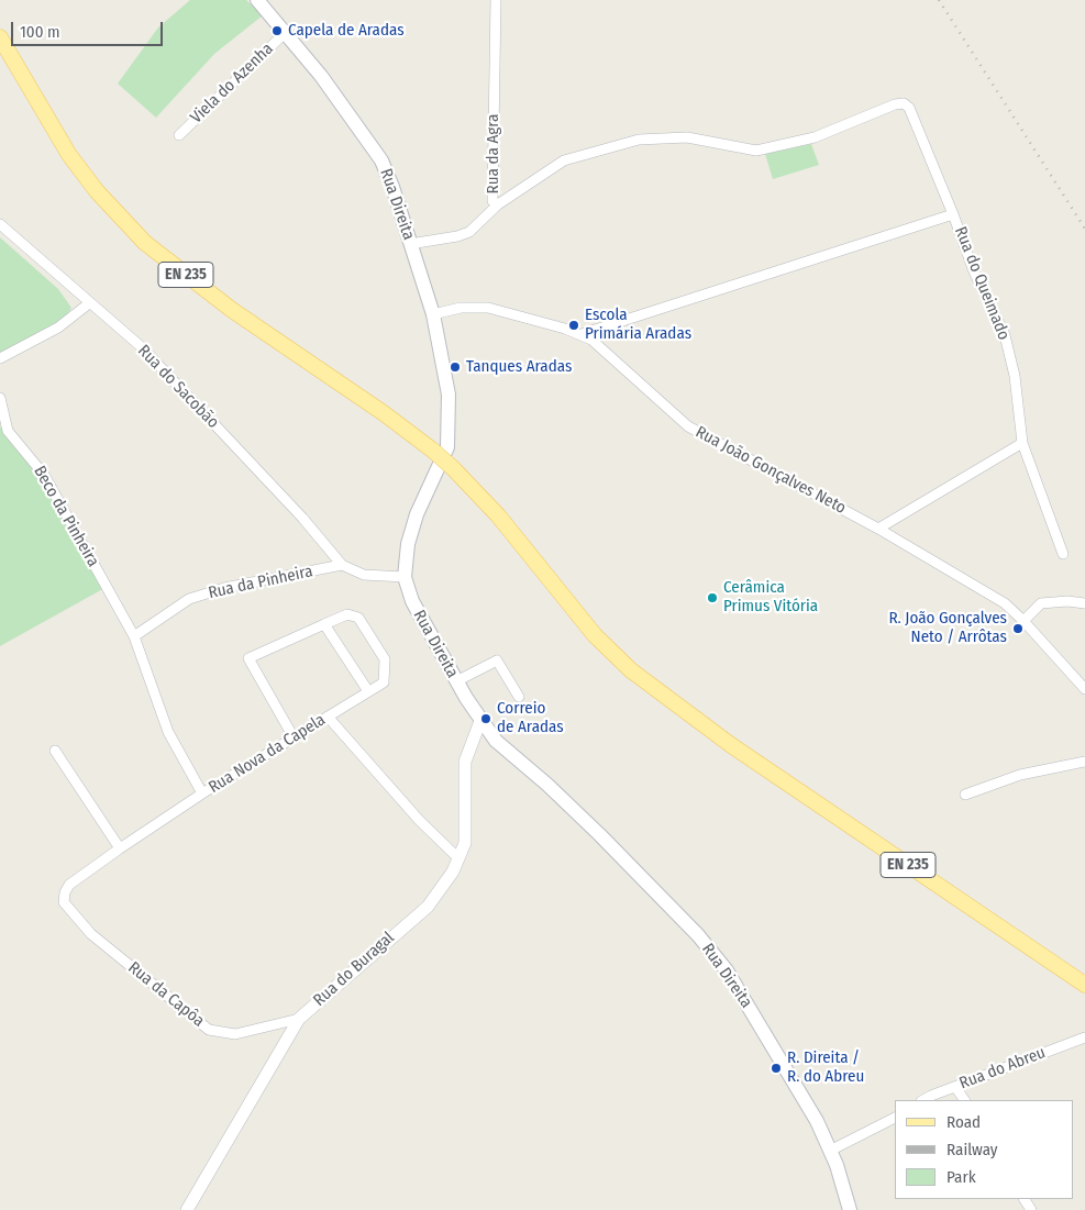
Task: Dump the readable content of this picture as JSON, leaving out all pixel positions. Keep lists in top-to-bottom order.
{
  "streets": {
    "main road": ["Rua Direita", "EN 235"],
    "street": [
      "Viela do Azenha",
      "Rua da Agra",
      "Rua do Queimado",
      "Rua do Sacobão",
      "Rua João Gonçalves Neto",
      "Beco da Pinheira",
      "Rua da Pinheira",
      "Rua Nova da Capela",
      "Rua do Buragal",
      "Rua da Capôa",
      "Rua do Abreu"
    ]
  },
  "crossings": [
    ["Viela do Azenha", "Rua Direita"],
    ["Rua da Agra", "Rua Direita"],
    ["Rua Direita", "Rua João Gonçalves Neto"],
    ["Rua Direita", "Rua do Buragal"],
    ["Rua do Queimado", "Rua João Gonçalves Neto"],
    ["Rua do Sacobão", "Rua da Pinheira"],
    ["Beco da Pinheira", "Rua da Pinheira"],
    ["Rua Nova da Capela", "Rua da Capôa"],
    ["Rua do Buragal", "Rua da Capôa"]
  ],
  "places": [
    "Capela de Aradas",
    "Escola Primária Aradas",
    "Tanques Aradas",
    "Cerâmica Primus Vitória",
    "R. João Gonçalves Neto / Arrôtas",
    "Correio de Aradas",
    "R. Direita / R. do Abreu"
  ],
  "legend": ["Road", "Railway", "Park"],
  "scale_bar": "100 m"
}
